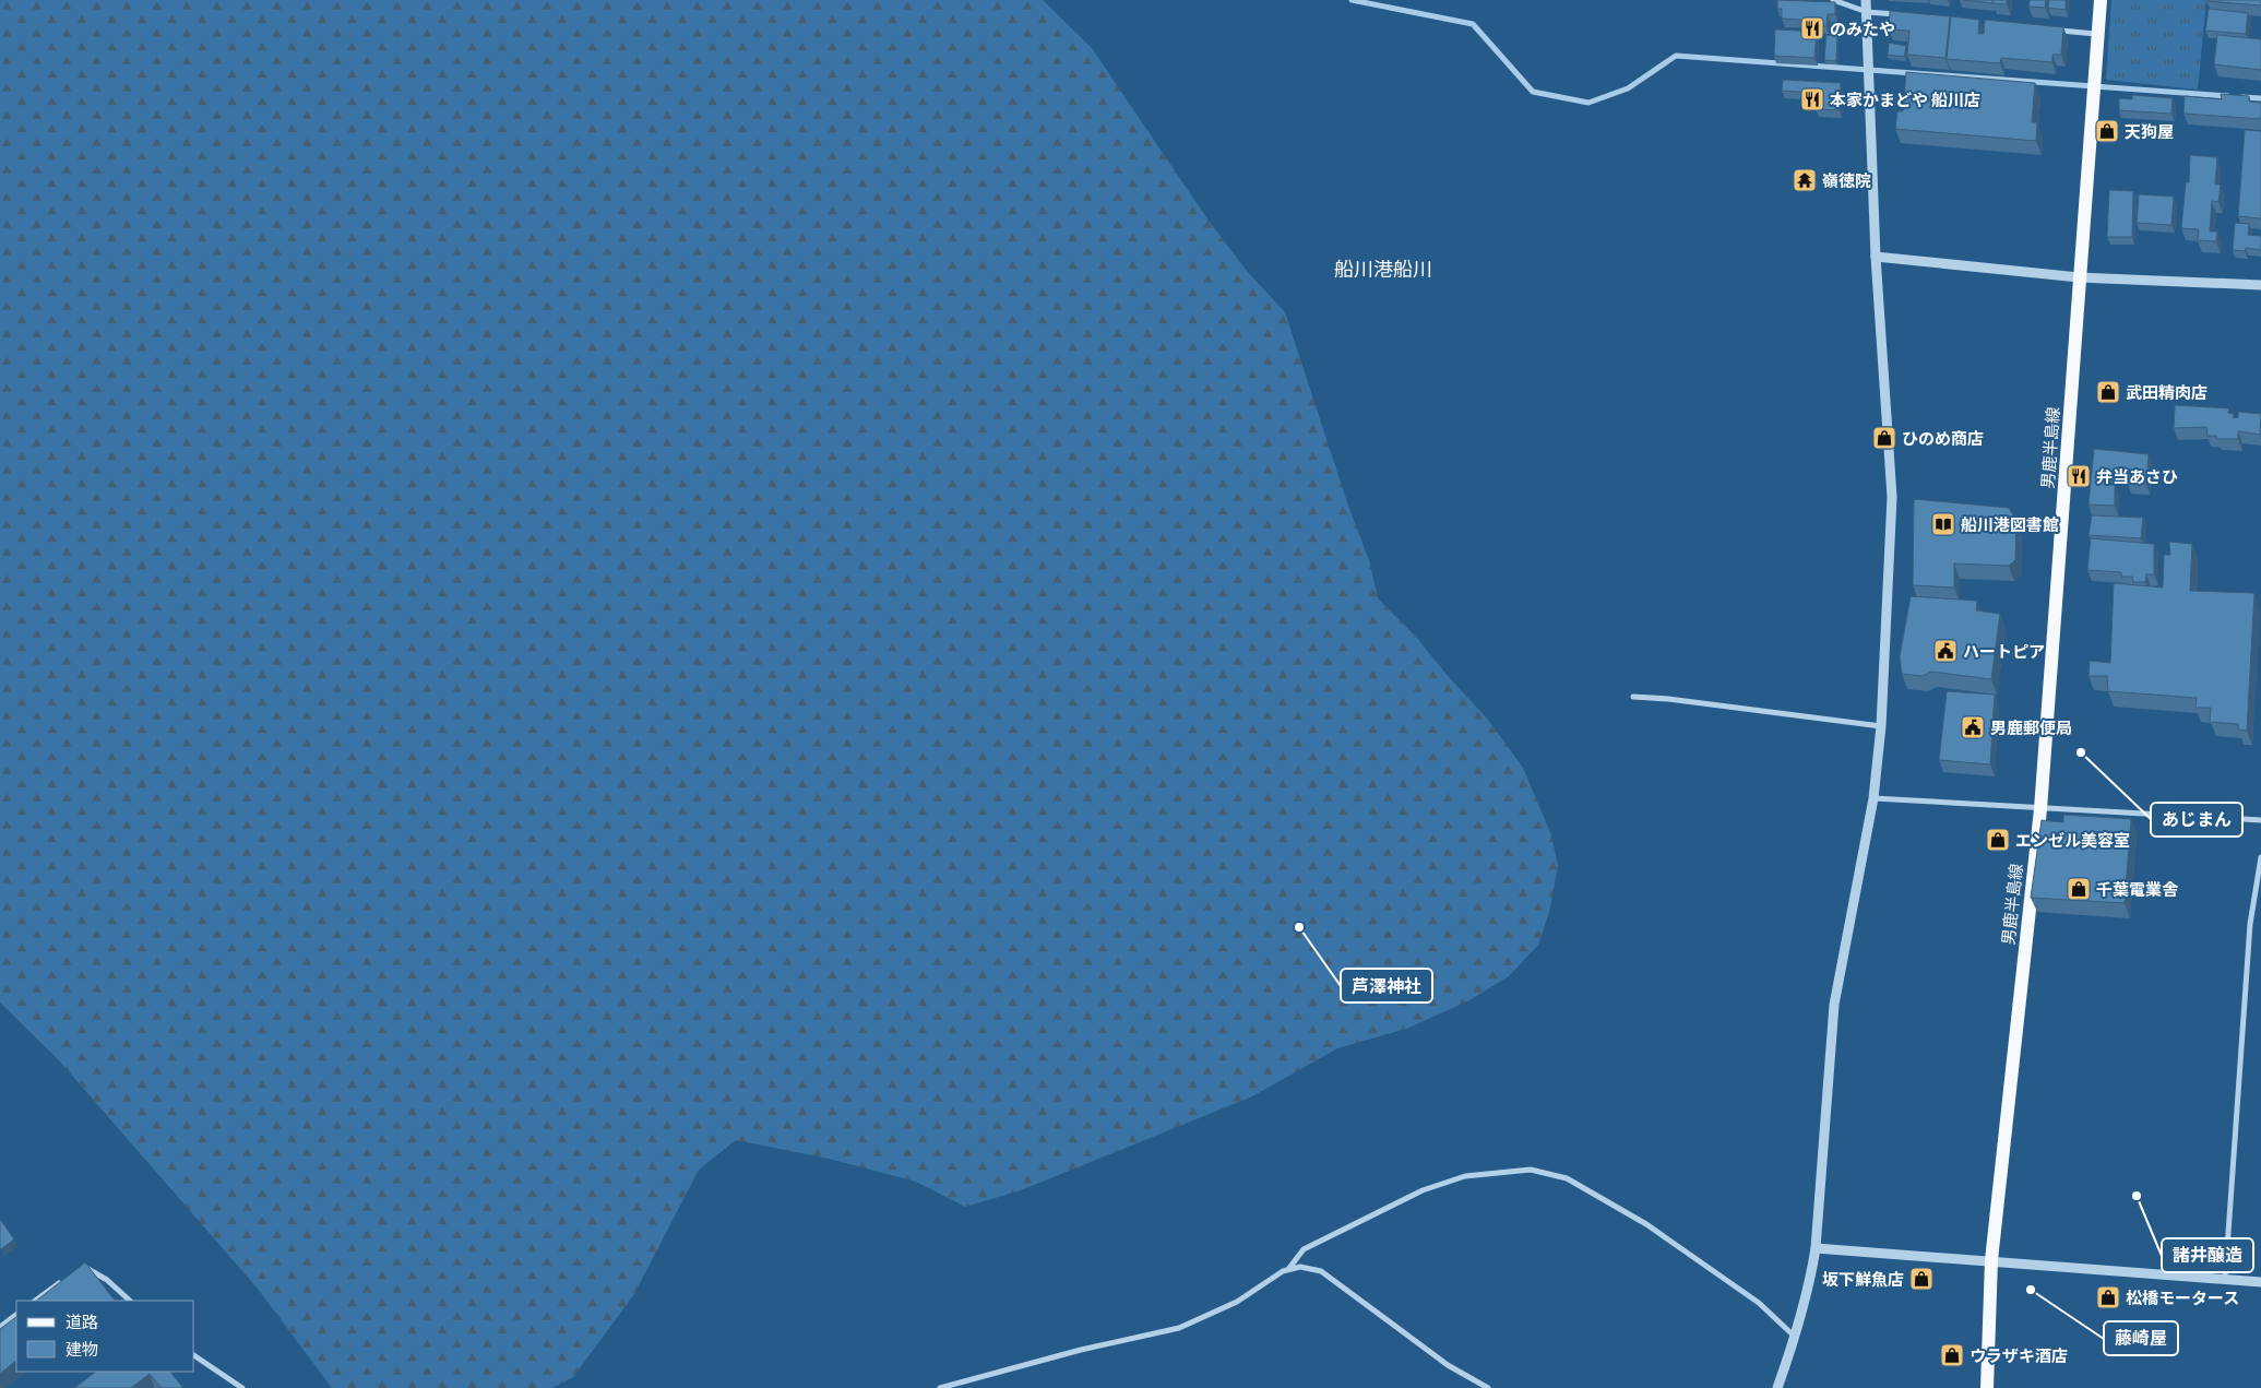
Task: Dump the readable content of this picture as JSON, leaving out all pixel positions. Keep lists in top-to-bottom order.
{
  "streets": {
    "main road": ["男鹿半島線"]
  },
  "districts": ["船川港船川"],
  "places": {
    "restaurant": ["のみたや", "本家かまどや 船川店", "弁当あさひ"],
    "shop": [
      "天狗屋",
      "武田精肉店",
      "ひのめ商店",
      "エンゼル美容室",
      "千葉電業舎",
      "坂下鮮魚店",
      "松橋モータース",
      "ウラザキ酒店"
    ],
    "temple": ["嶺徳院"],
    "library": ["船川港図書館"],
    "public building": ["ハートピア", "男鹿郵便局"],
    "other": [
      "あじまん",
      "芦澤神社",
      "諸井醸造",
      "藤崎屋"
    ]
  },
  "legend": ["道路", "建物"]
}
